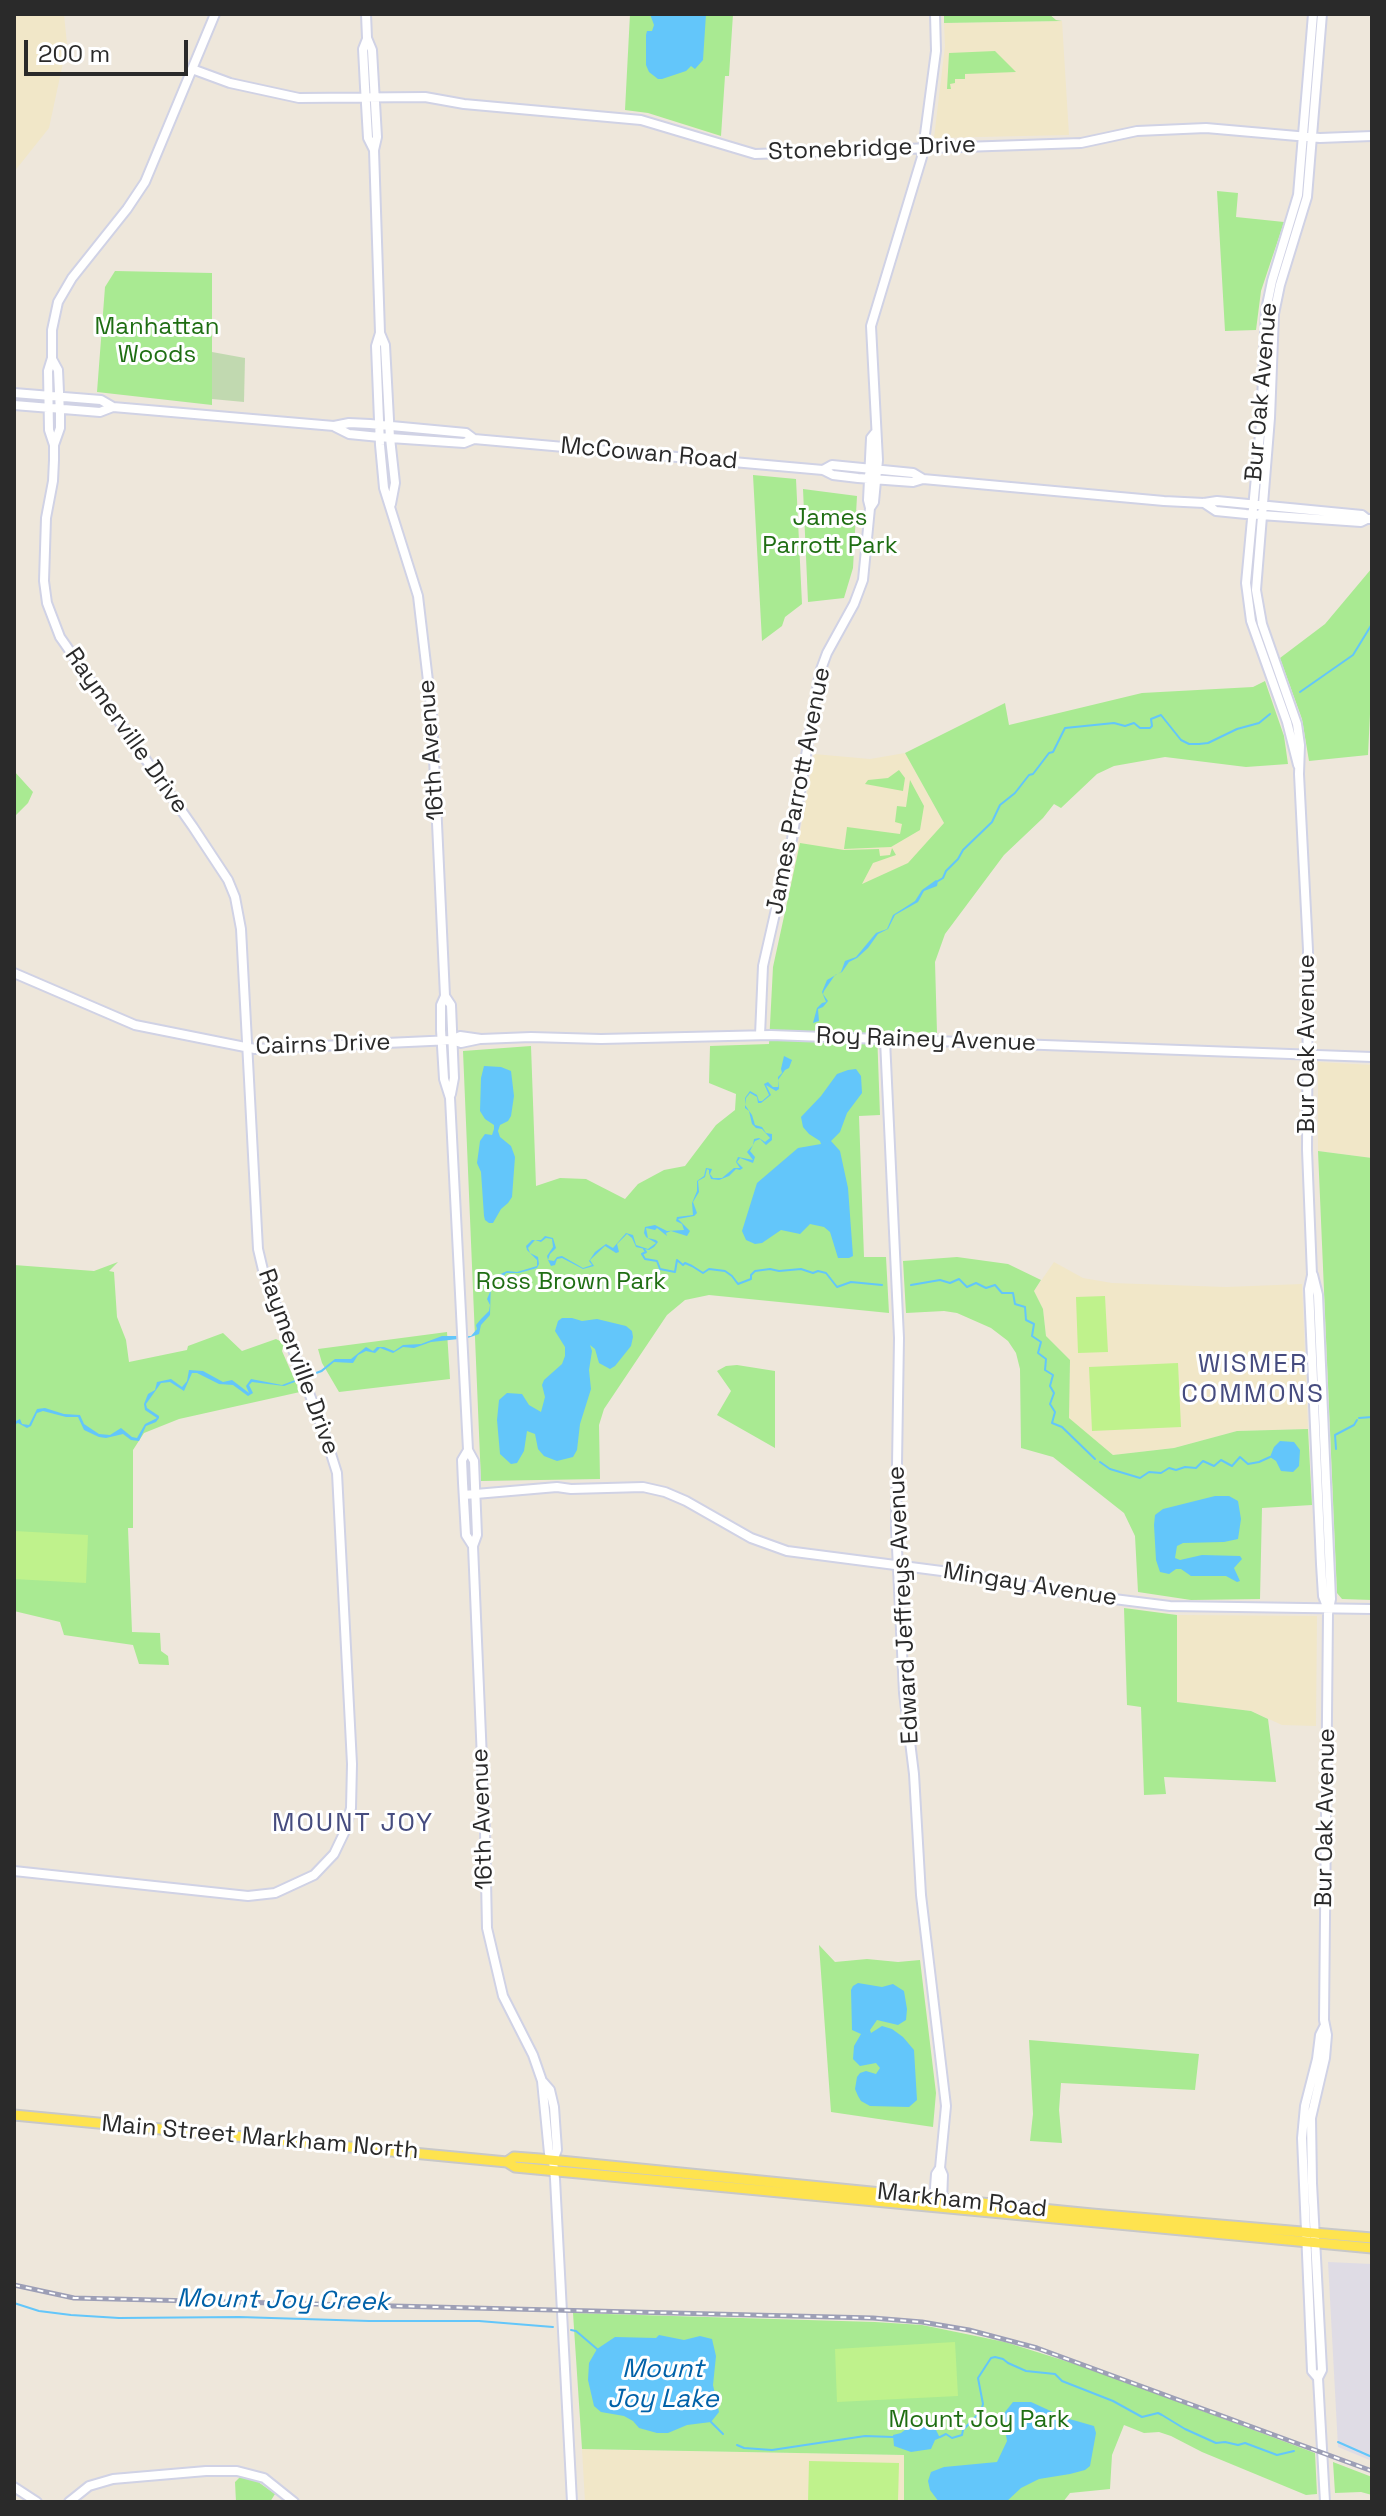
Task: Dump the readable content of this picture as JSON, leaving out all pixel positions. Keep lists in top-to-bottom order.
{
  "streets": {
    "main road": ["Main Street Markham North", "Markham Road"],
    "street": [
      "Stonebridge Drive",
      "Bur Oak Avenue",
      "McCowan Road",
      "Raymerville Drive",
      "16th Avenue",
      "James Parrott Avenue",
      "Roy Rainey Avenue",
      "Cairns Drive",
      "Mingay Avenue",
      "Edward Jeffreys Avenue"
    ]
  },
  "crossings": [
    ["Stonebridge Drive", "Bur Oak Avenue"],
    ["Stonebridge Drive", "Raymerville Drive"],
    ["Stonebridge Drive", "16th Avenue"],
    ["Stonebridge Drive", "James Parrott Avenue"],
    ["Bur Oak Avenue", "McCowan Road"],
    ["Bur Oak Avenue", "Roy Rainey Avenue"],
    ["Bur Oak Avenue", "Mingay Avenue"],
    ["Bur Oak Avenue", "Markham Road"],
    ["McCowan Road", "Raymerville Drive"],
    ["McCowan Road", "16th Avenue"],
    ["McCowan Road", "James Parrott Avenue"],
    ["Raymerville Drive", "Cairns Drive"],
    ["16th Avenue", "Roy Rainey Avenue"],
    ["16th Avenue", "Cairns Drive"],
    ["16th Avenue", "Mingay Avenue"],
    ["16th Avenue", "Main Street Markham North"],
    ["16th Avenue", "Markham Road"],
    ["James Parrott Avenue", "Roy Rainey Avenue"],
    ["Roy Rainey Avenue", "Cairns Drive"],
    ["Roy Rainey Avenue", "Edward Jeffreys Avenue"],
    ["Mingay Avenue", "Edward Jeffreys Avenue"],
    ["Edward Jeffreys Avenue", "Markham Road"],
    ["Main Street Markham North", "Markham Road"]
  ],
  "districts": ["WISMER COMMONS", "MOUNT JOY"],
  "water": ["Mount Joy Creek", "Mount Joy Lake"],
  "parks": [
    "Manhattan Woods",
    "James Parrott Park",
    "Ross Brown Park",
    "Mount Joy Park"
  ],
  "scale_bar": "200 m"
}
